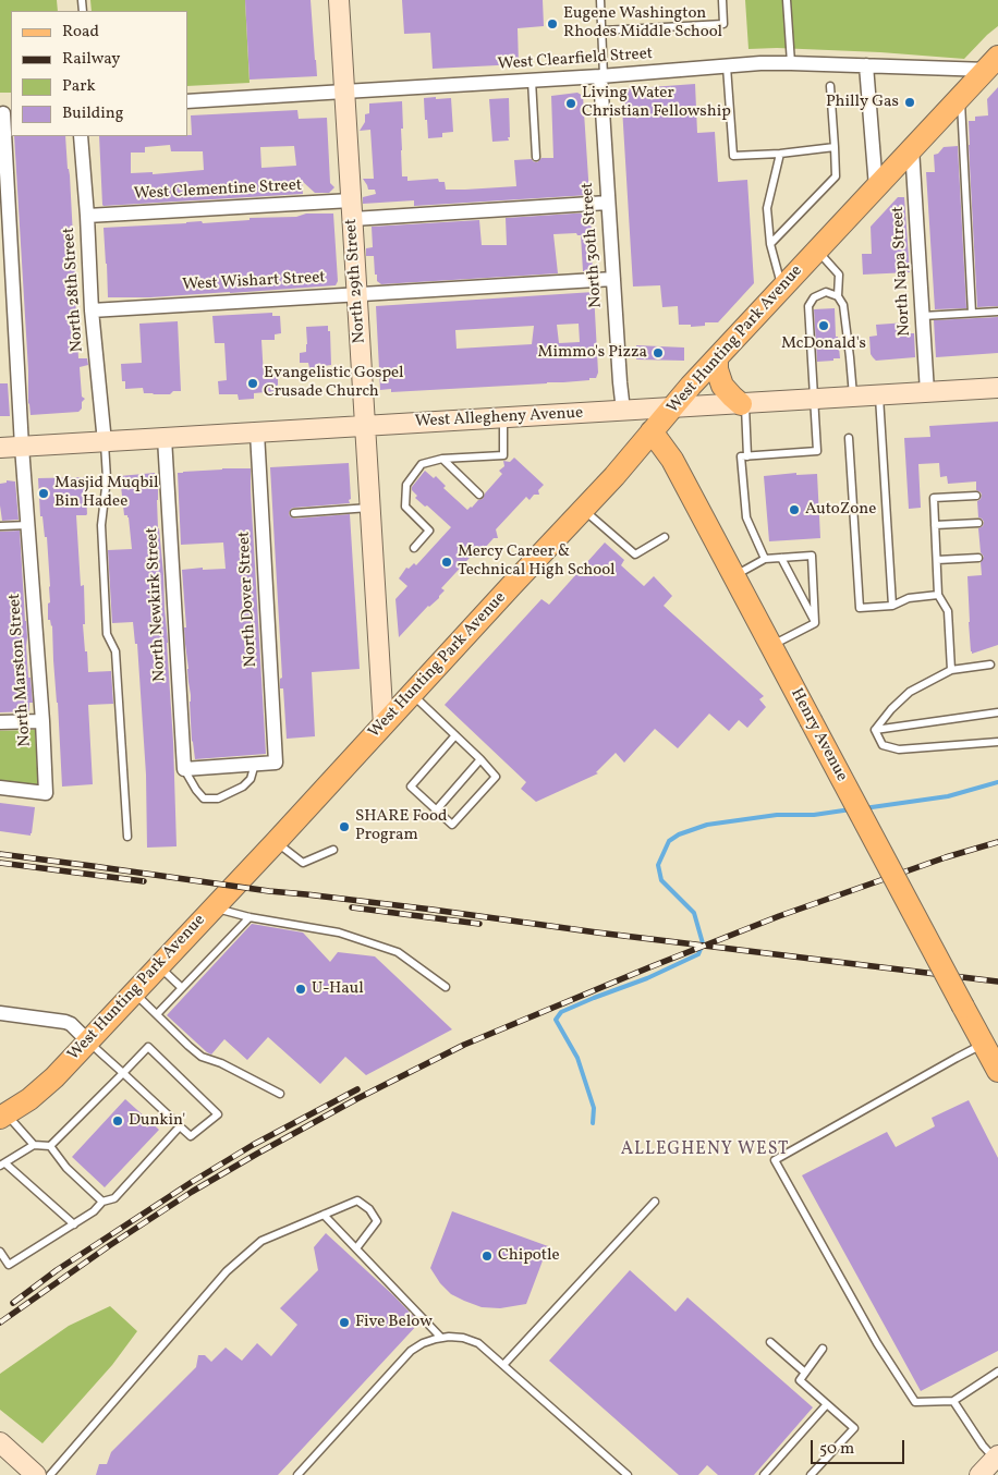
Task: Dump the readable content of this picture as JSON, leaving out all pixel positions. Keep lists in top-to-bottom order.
{
  "streets": {
    "main road": [
      "North 29th Street",
      "West Hunting Park Avenue",
      "West Allegheny Avenue",
      "Henry Avenue"
    ],
    "street": [
      "West Clearfield Street",
      "West Clementine Street",
      "North 30th Street",
      "North Napa Street",
      "West Wishart Street",
      "North 28th Street",
      "North Dover Street",
      "North Newkirk Street",
      "North Marston Street"
    ]
  },
  "crossings": [
    ["West Clearfield Street", "North 30th Street"],
    ["West Clearfield Street", "North Napa Street"],
    ["West Clearfield Street", "North 29th Street"],
    ["West Clearfield Street", "West Hunting Park Avenue"],
    ["West Clementine Street", "North 30th Street"],
    ["West Clementine Street", "North 29th Street"],
    ["West Clementine Street", "North 28th Street"],
    ["North 30th Street", "West Wishart Street"],
    ["North 30th Street", "West Allegheny Avenue"],
    ["North 30th Street", "Henry Avenue"],
    ["North Napa Street", "West Hunting Park Avenue"],
    ["North Napa Street", "West Allegheny Avenue"],
    ["North 29th Street", "West Wishart Street"],
    ["North 29th Street", "West Hunting Park Avenue"],
    ["North 29th Street", "West Allegheny Avenue"],
    ["West Wishart Street", "North 28th Street"],
    ["North 28th Street", "West Allegheny Avenue"],
    ["West Hunting Park Avenue", "West Allegheny Avenue"],
    ["West Hunting Park Avenue", "Henry Avenue"],
    ["West Allegheny Avenue", "North Dover Street"],
    ["West Allegheny Avenue", "North Newkirk Street"],
    ["West Allegheny Avenue", "North Marston Street"],
    ["West Allegheny Avenue", "Henry Avenue"]
  ],
  "districts": ["ALLEGHENY WEST"],
  "places": [
    "Eugene Washington Rhodes Middle School",
    "Philly Gas",
    "Living Water Christian Fellowship",
    "McDonald's",
    "Mimmo's Pizza",
    "Evangelistic Gospel Crusade Church",
    "Masjid Muqbil Bin Hadee",
    "AutoZone",
    "Mercy Career & Technical High School",
    "SHARE Food Program",
    "U-Haul",
    "Dunkin'",
    "Chipotle",
    "Five Below"
  ],
  "legend": [
    "Road",
    "Railway",
    "Park",
    "Building"
  ],
  "scale_bar": "50 m"
}
